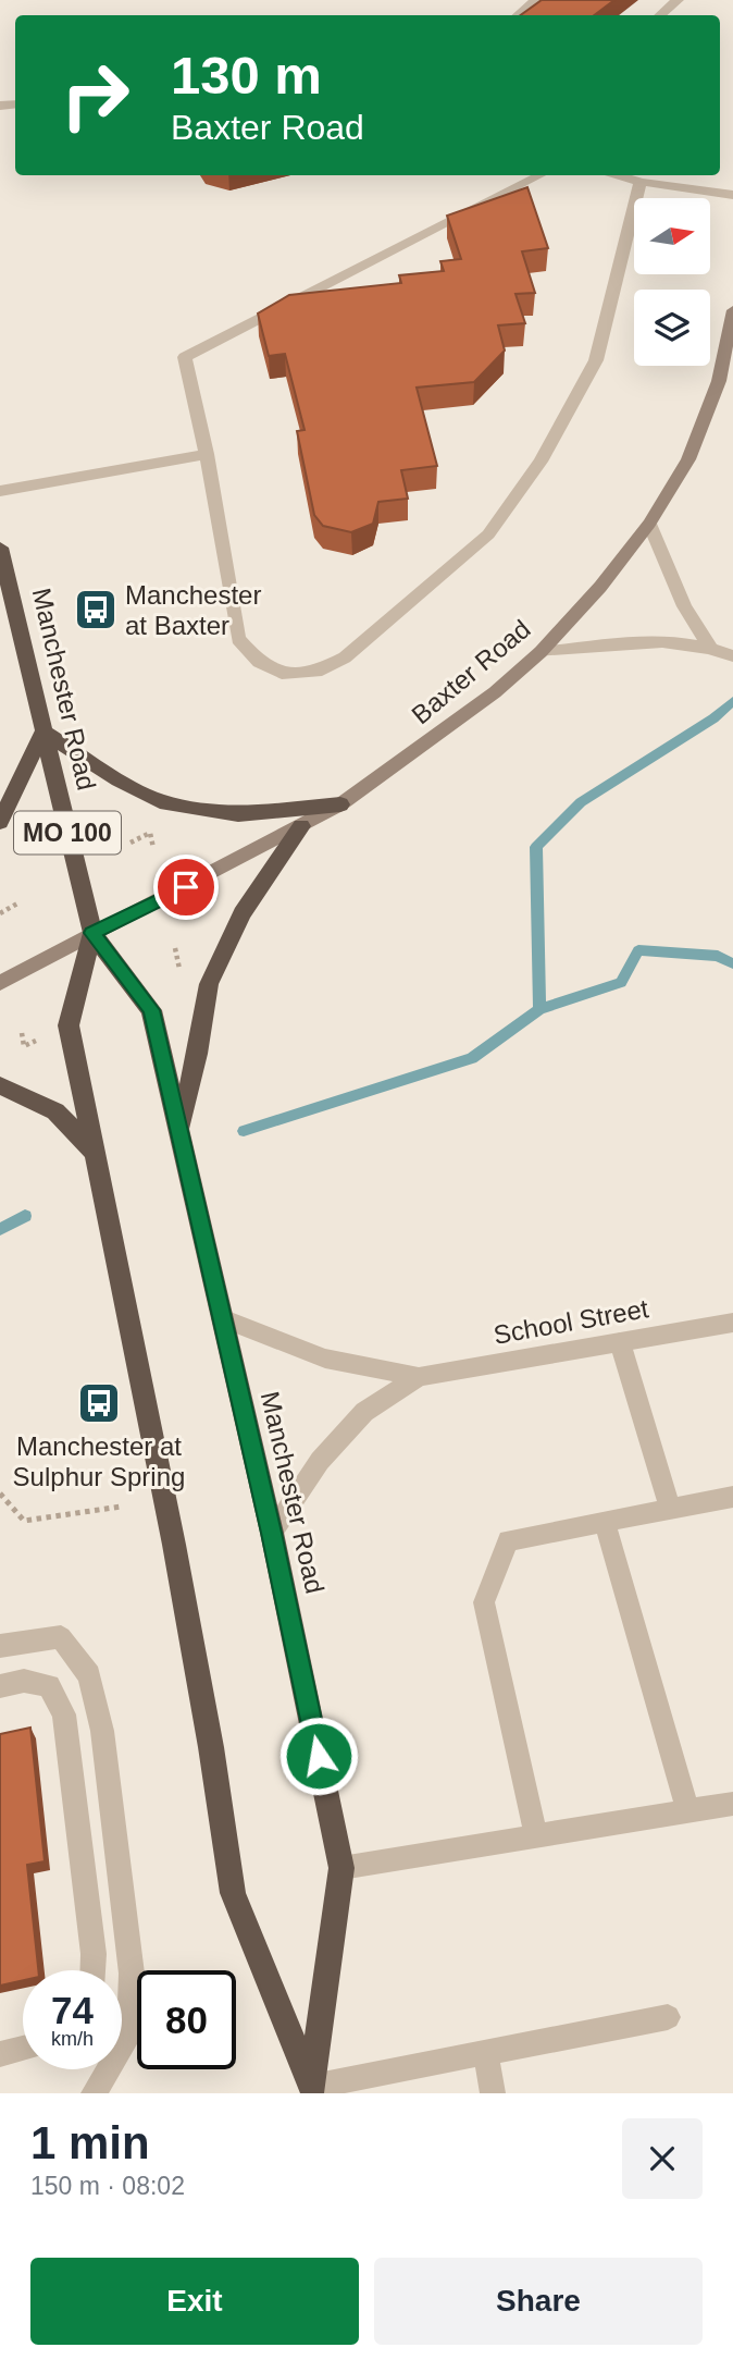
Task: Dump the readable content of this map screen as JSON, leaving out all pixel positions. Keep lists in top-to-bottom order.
{
  "streets": {
    "highway": ["Manchester Road", "MO 100"],
    "main road": ["Baxter Road"],
    "street": ["School Street"]
  },
  "crossings": [
    ["Baxter Road", "Manchester Road"],
    ["Manchester Road", "School Street"]
  ],
  "places": {
    "bus stop": ["Manchester at Baxter", "Manchester at Sulphur Spring"]
  },
  "north": "right",
  "page": {
    "turn": ["130 m", "Baxter Road"],
    "speed": "74 km/h",
    "limit": "80",
    "heading": ["1 min", "150 m · 08:02"],
    "buttons": ["Exit", "Share"]
  }
}
